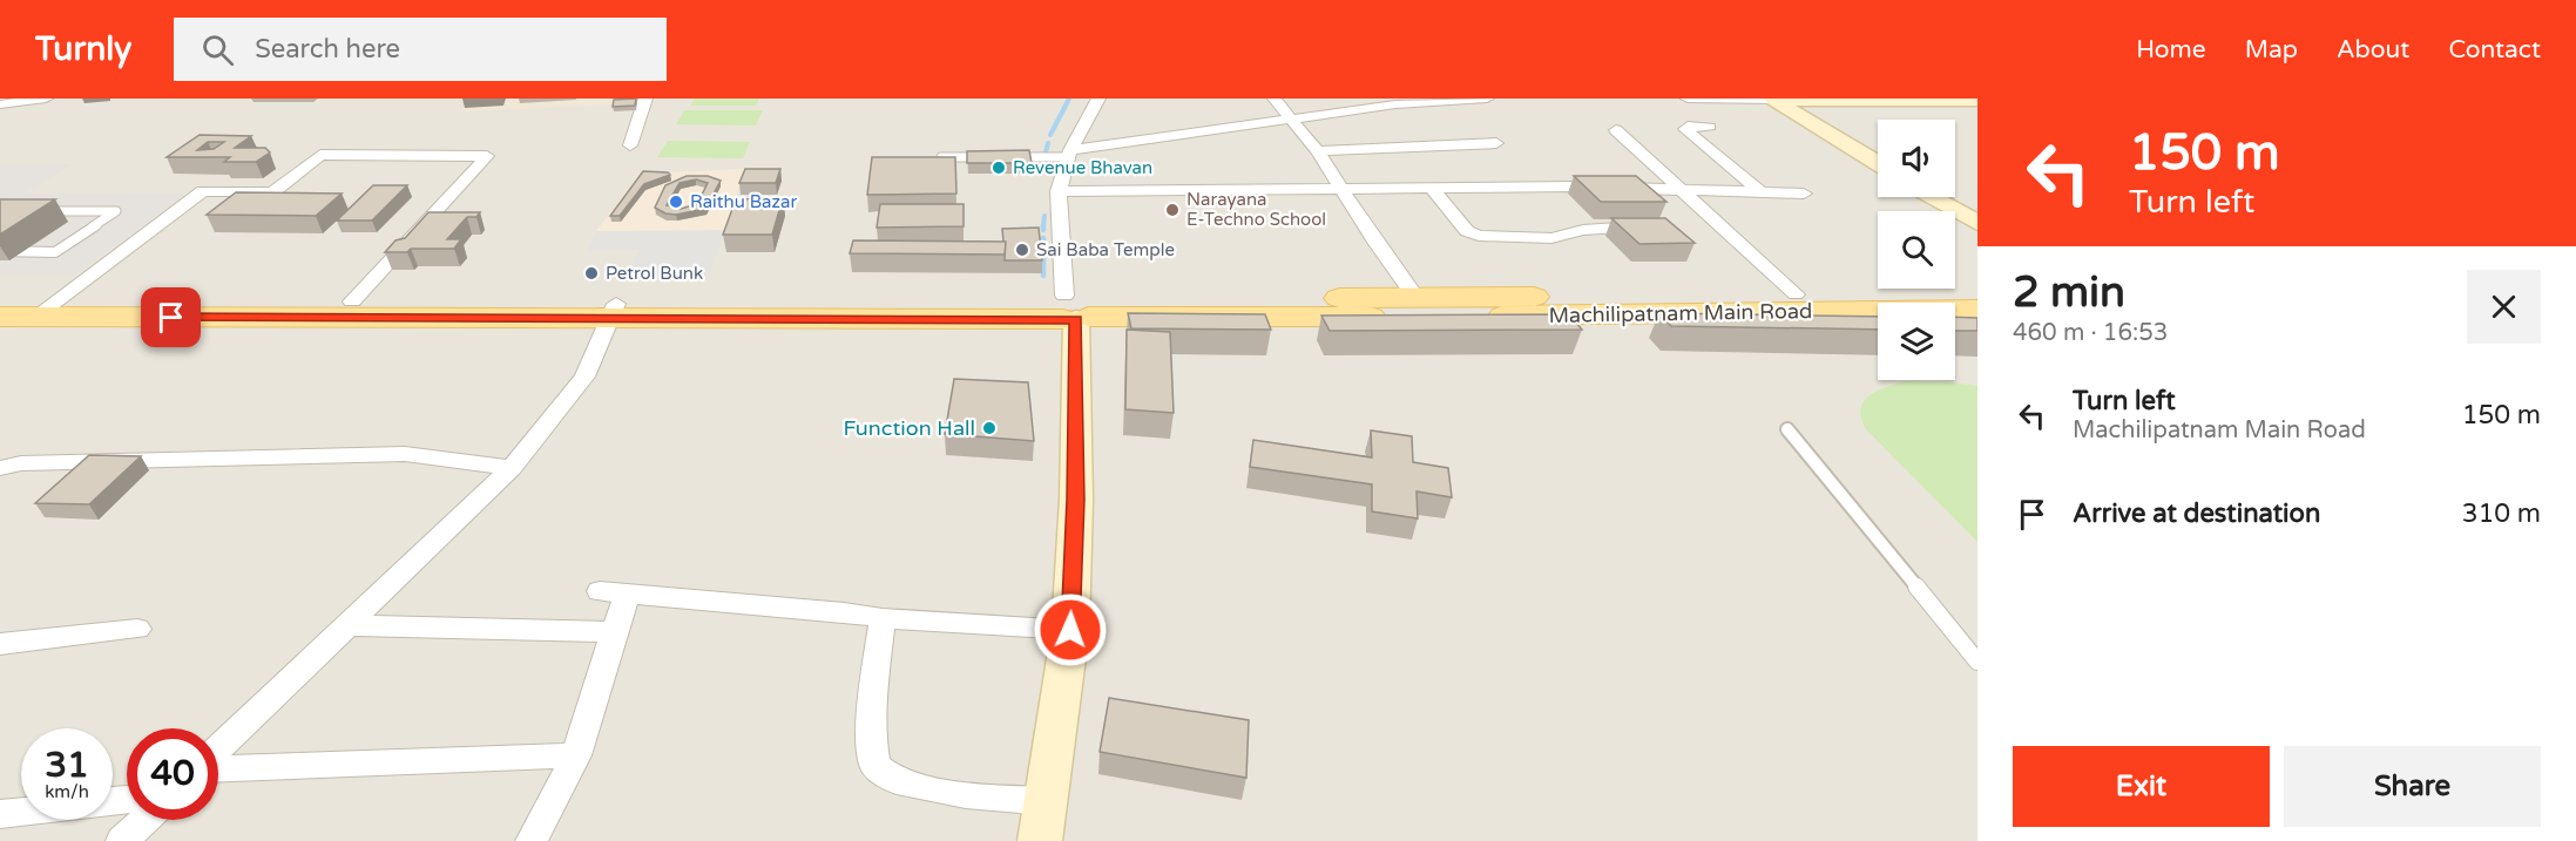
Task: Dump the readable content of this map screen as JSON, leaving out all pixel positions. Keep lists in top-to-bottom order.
{
  "streets": {
    "main road": ["Machilipatnam Main Road"]
  },
  "places": [
    "Revenue Bhavan",
    "Raithu Bazar",
    "Narayana E-Techno School",
    "Sai Baba Temple",
    "Petrol Bunk",
    "Function Hall"
  ],
  "page": {
    "header": "Turnly",
    "search": "Search here",
    "nav": [
      "Home",
      "Map",
      "About",
      "Contact"
    ],
    "turn": ["150 m", "Turn left"],
    "heading": ["2 min", "460 m · 16:53"],
    "list": [
      {
        "name": "Turn left",
        "note": "Machilipatnam Main Road",
        "value": "150 m"
      },
      {
        "name": "Arrive at destination",
        "value": "310 m"
      }
    ],
    "speed": "31 km/h",
    "limit": "40",
    "buttons": ["Exit", "Share"]
  }
}
